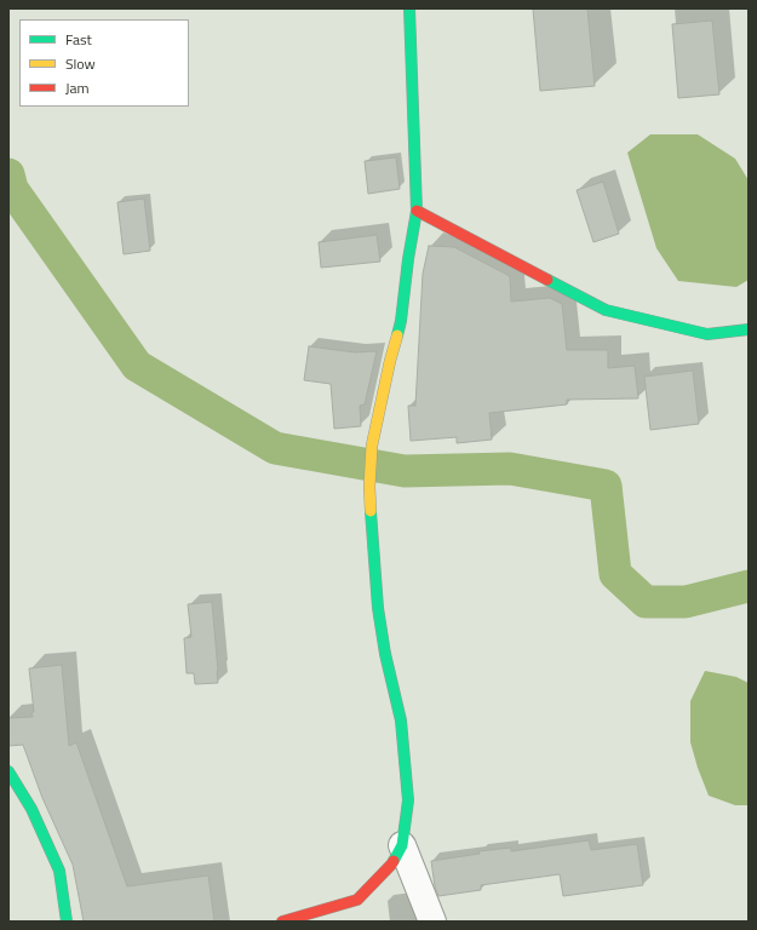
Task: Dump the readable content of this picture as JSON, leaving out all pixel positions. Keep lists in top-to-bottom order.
{
  "legend": ["Fast", "Slow", "Jam"]
}
